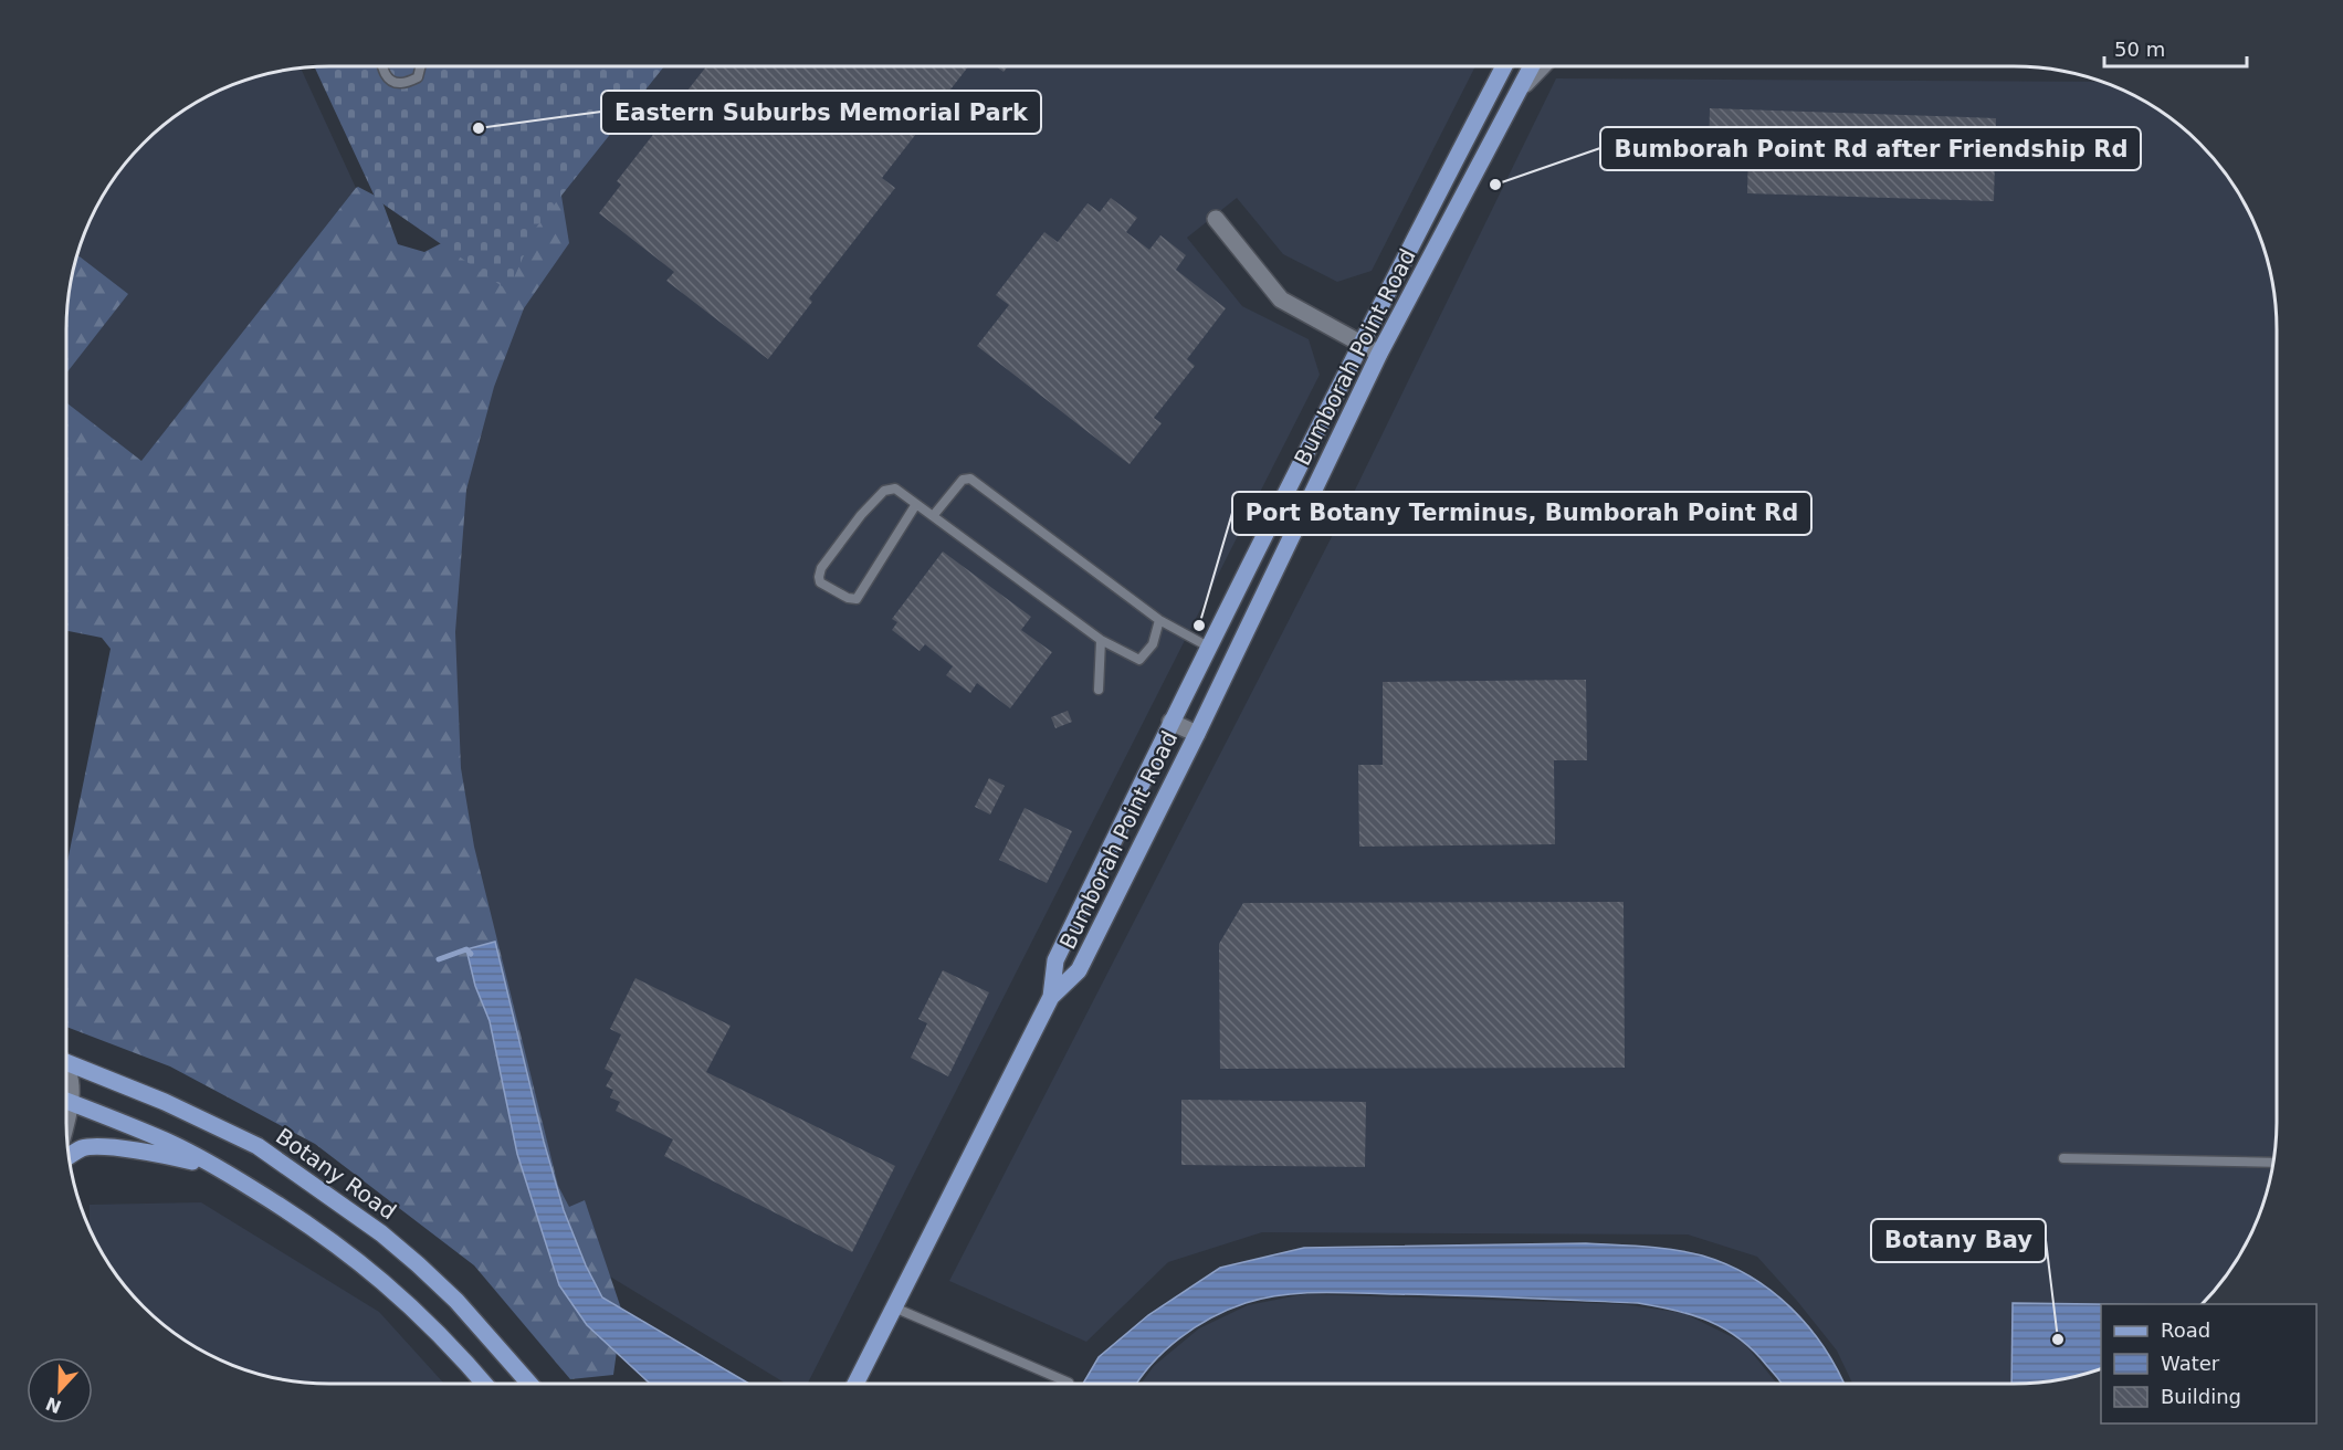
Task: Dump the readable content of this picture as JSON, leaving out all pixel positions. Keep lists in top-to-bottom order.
{
  "streets": {
    "main road": ["Bumborah Point Road", "Botany Road"]
  },
  "places": [
    "Eastern Suburbs Memorial Park",
    "Bumborah Point Rd after Friendship Rd",
    "Port Botany Terminus, Bumborah Point Rd",
    "Botany Bay"
  ],
  "legend": ["Road", "Water", "Building"],
  "scale_bar": "50 m",
  "north": "bottom"
}
